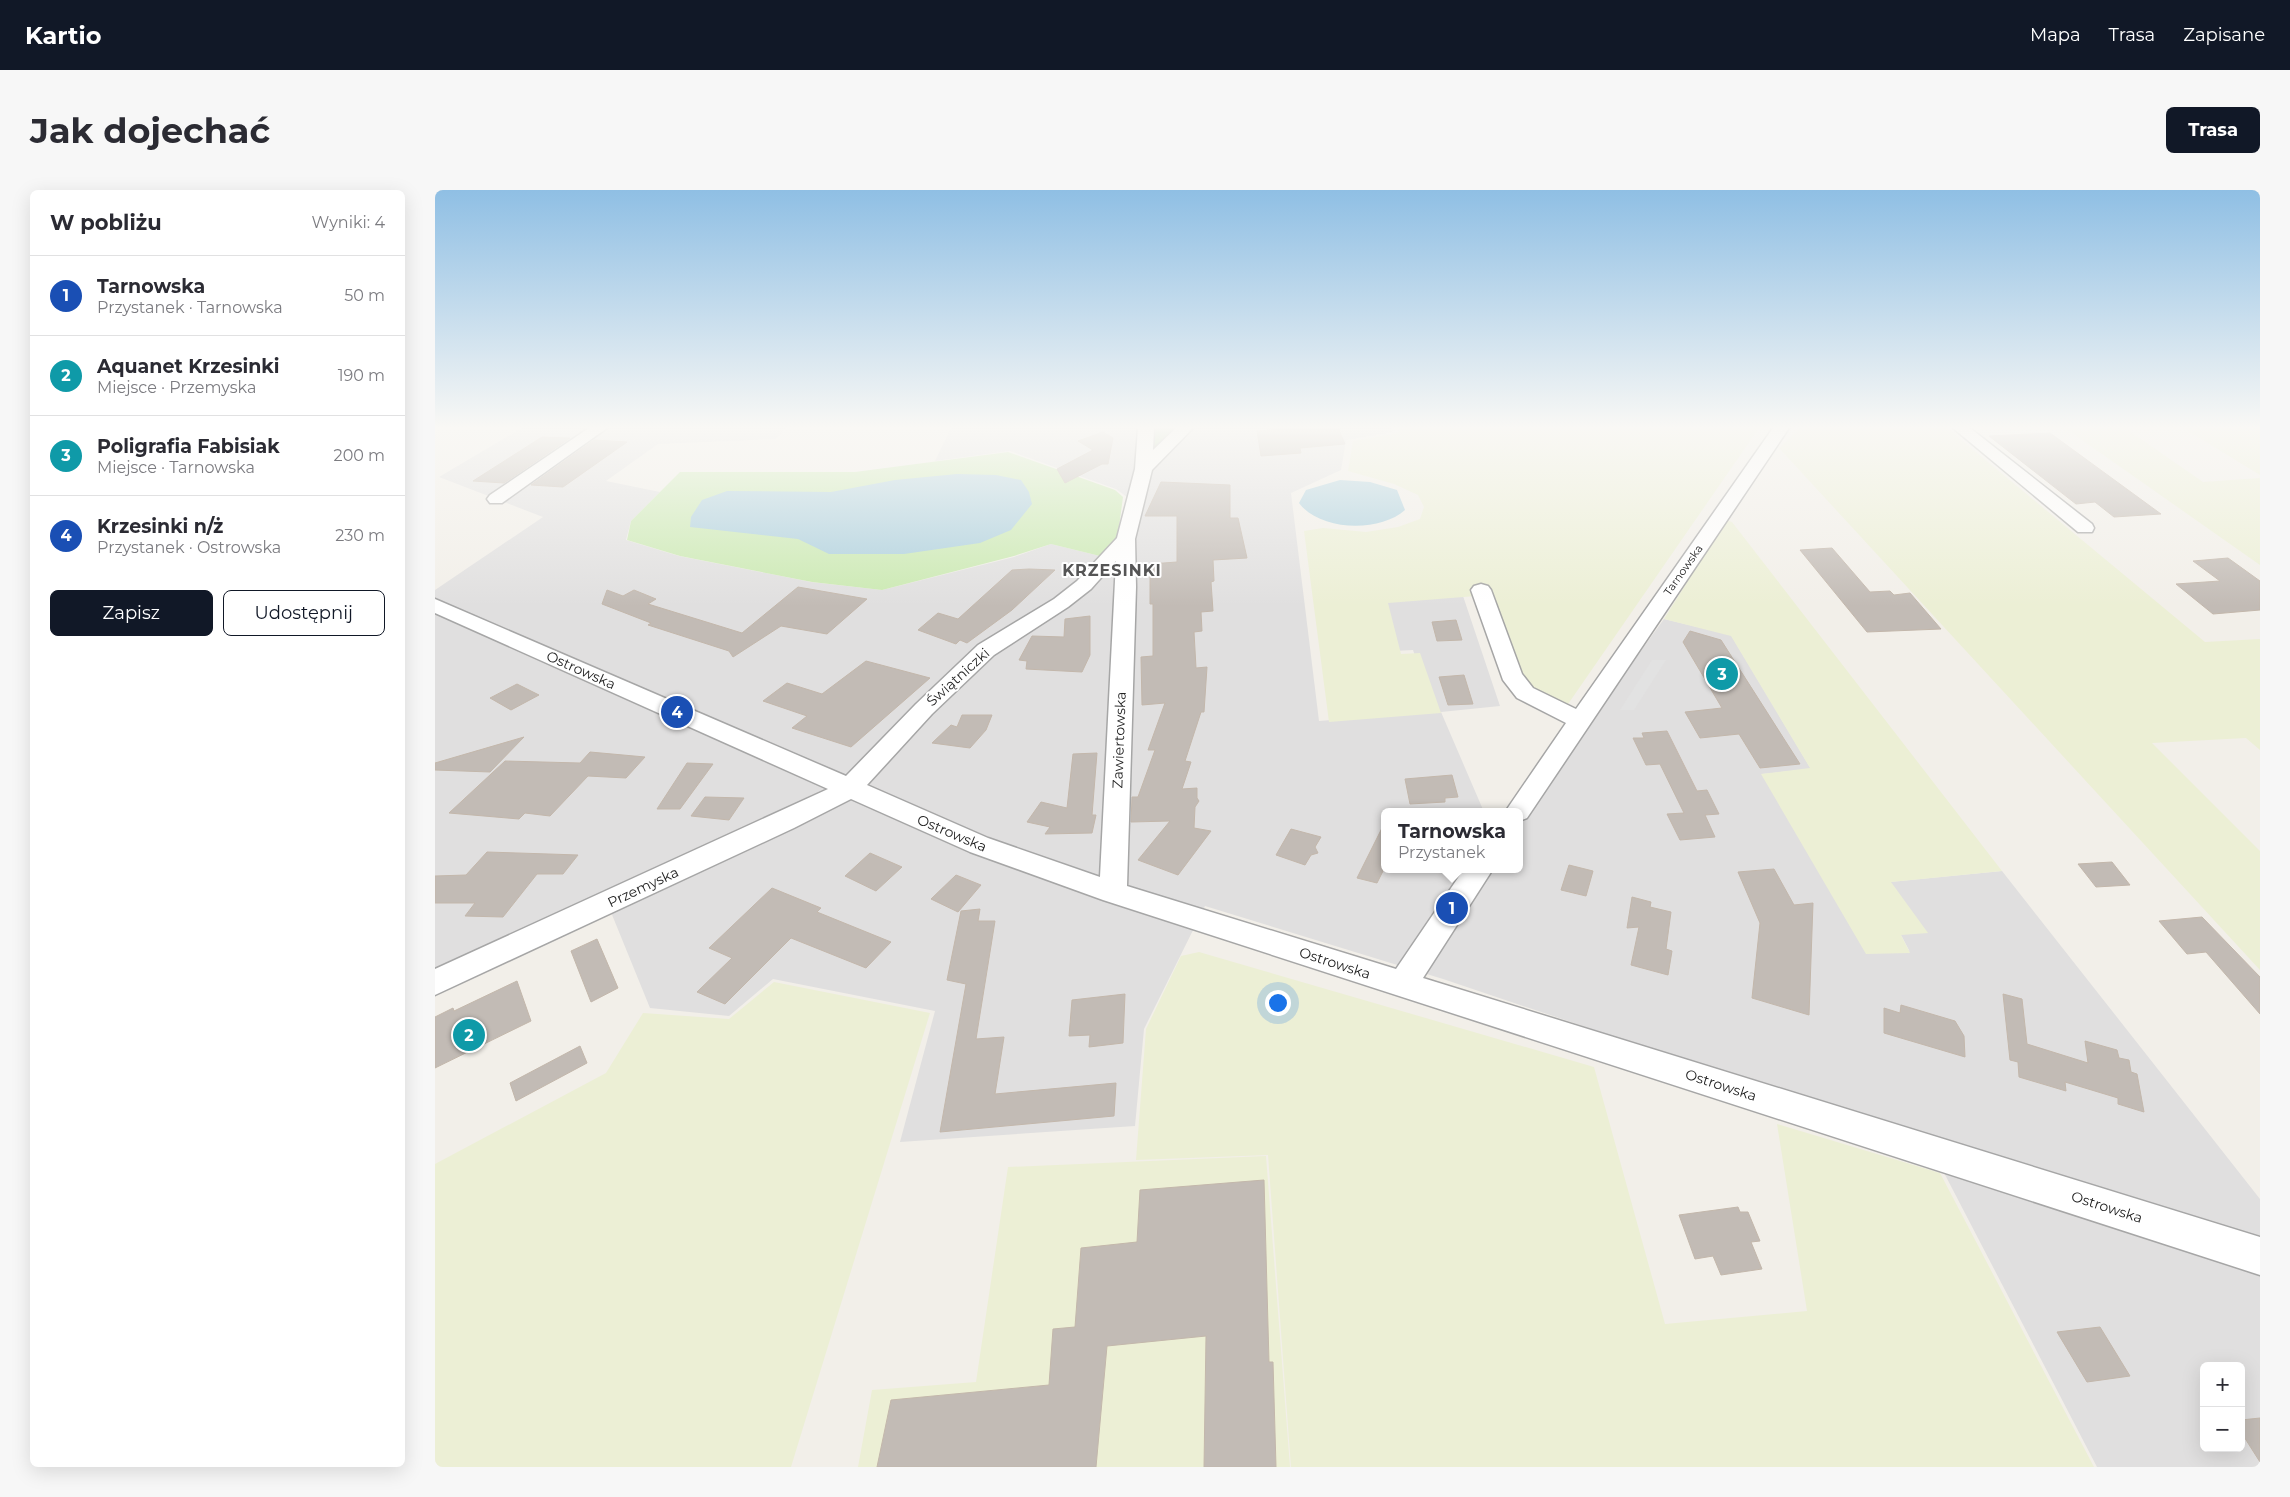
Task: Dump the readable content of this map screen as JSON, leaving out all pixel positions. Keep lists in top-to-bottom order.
{
  "streets": {
    "street": [
      "Tarnowska",
      "Ostrowska",
      "Świątniczki",
      "Zawiertowska",
      "Przemyska"
    ]
  },
  "crossings": [
    ["Ostrowska", "Świątniczki"],
    ["Ostrowska", "Zawiertowska"],
    ["Ostrowska", "Przemyska"],
    ["Świątniczki", "Zawiertowska"],
    ["Świątniczki", "Przemyska"]
  ],
  "districts": ["KRZESINKI"],
  "page": {
    "header": "Kartio",
    "nav": ["Mapa", "Trasa", "Zapisane"],
    "buttons": [
      "Trasa",
      ["Zapisz", "Udostępnij"]
    ],
    "title": "Jak dojechać",
    "heading": ["W pobliżu", "Wyniki: 4"],
    "list": [
      {
        "mark": "1",
        "name": "Tarnowska",
        "note": "Przystanek · Tarnowska",
        "value": "50 m"
      },
      {
        "mark": "2",
        "name": "Aquanet Krzesinki",
        "note": "Miejsce · Przemyska",
        "value": "190 m"
      },
      {
        "mark": "3",
        "name": "Poligrafia Fabisiak",
        "note": "Miejsce · Tarnowska",
        "value": "200 m"
      },
      {
        "mark": "4",
        "name": "Krzesinki n/ż",
        "note": "Przystanek · Ostrowska",
        "value": "230 m"
      }
    ],
    "pins": [
      "3",
      "4",
      "1",
      "2"
    ],
    "popup": ["Tarnowska", "Przystanek"],
    "map_buttons": ["+", "−"]
  }
}
